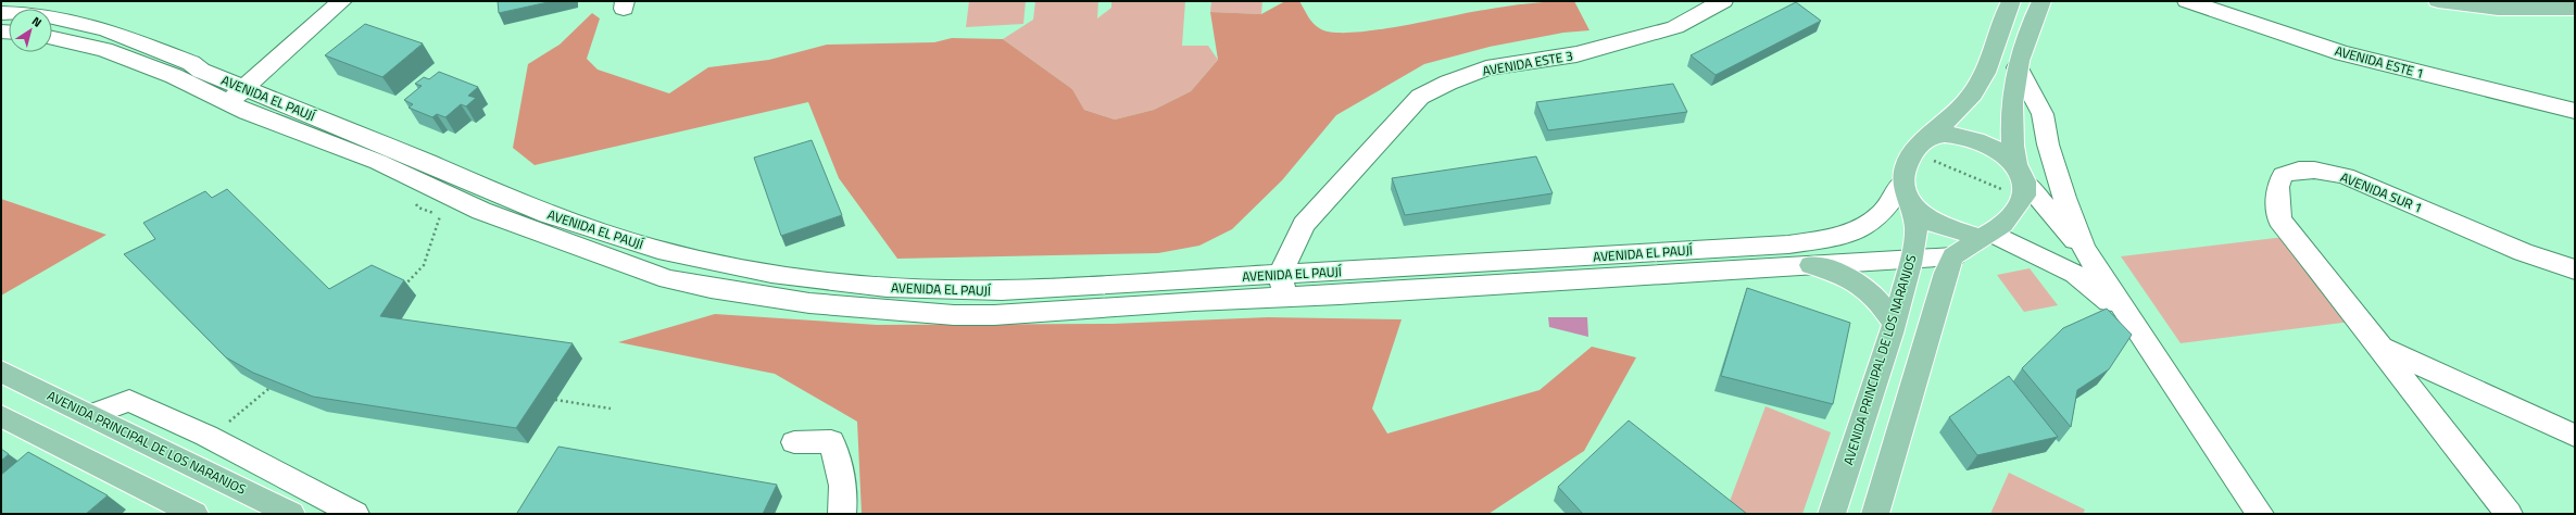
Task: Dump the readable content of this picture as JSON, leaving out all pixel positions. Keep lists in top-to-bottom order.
{
  "streets": {
    "main road": ["AVENIDA PRINCIPAL DE LOS NARANJOS"],
    "street": [
      "AVENIDA ESTE 1",
      "AVENIDA ESTE 3",
      "AVENIDA EL PAUJÍ",
      "AVENIDA SUR 1"
    ]
  },
  "crossings": [
    ["AVENIDA ESTE 3", "AVENIDA EL PAUJÍ"],
    ["AVENIDA EL PAUJÍ", "AVENIDA PRINCIPAL DE LOS NARANJOS"]
  ],
  "north": "top right"
}
